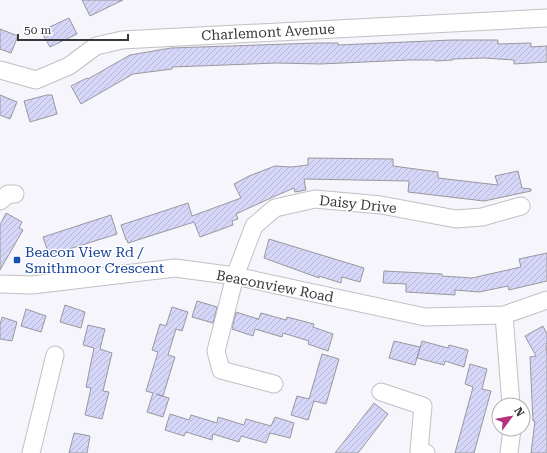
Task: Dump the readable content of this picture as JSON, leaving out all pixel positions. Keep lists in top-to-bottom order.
{
  "streets": {
    "street": ["Charlemont Avenue", "Daisy Drive", "Beaconview Road"]
  },
  "crossings": [
    ["Daisy Drive", "Beaconview Road"]
  ],
  "places": {
    "transit": ["Beacon View Rd / Smithmoor Crescent"]
  },
  "scale_bar": "50 m",
  "north": "top right"
}
